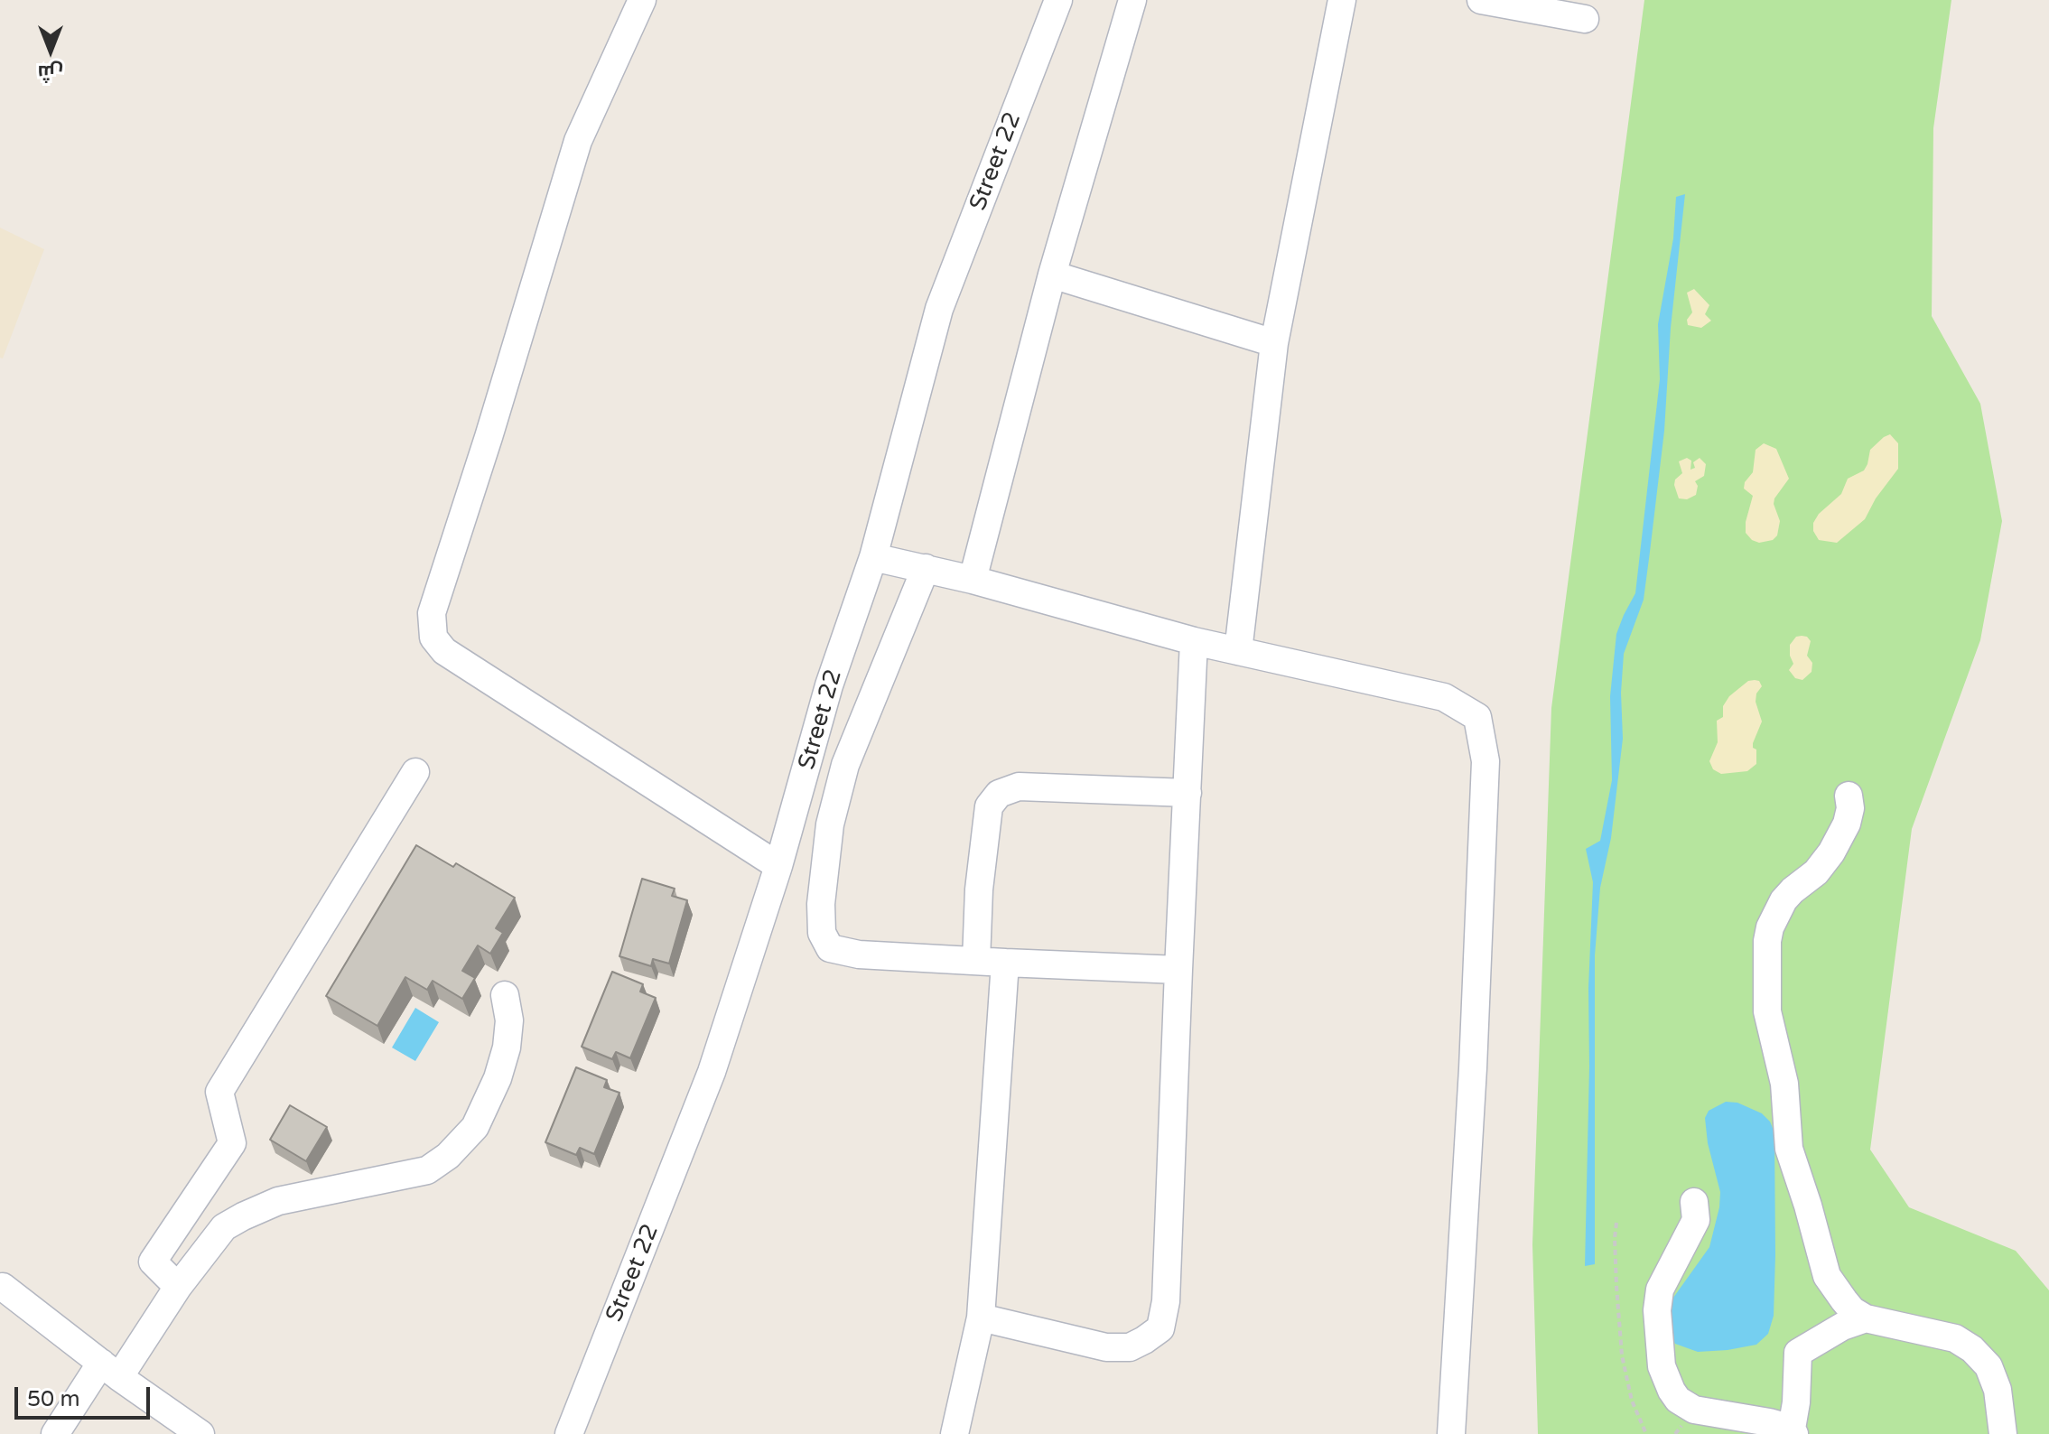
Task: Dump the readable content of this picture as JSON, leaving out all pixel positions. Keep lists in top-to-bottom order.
{
  "streets": {
    "street": ["Street 22"]
  },
  "scale_bar": "50 m",
  "north": "bottom"
}
